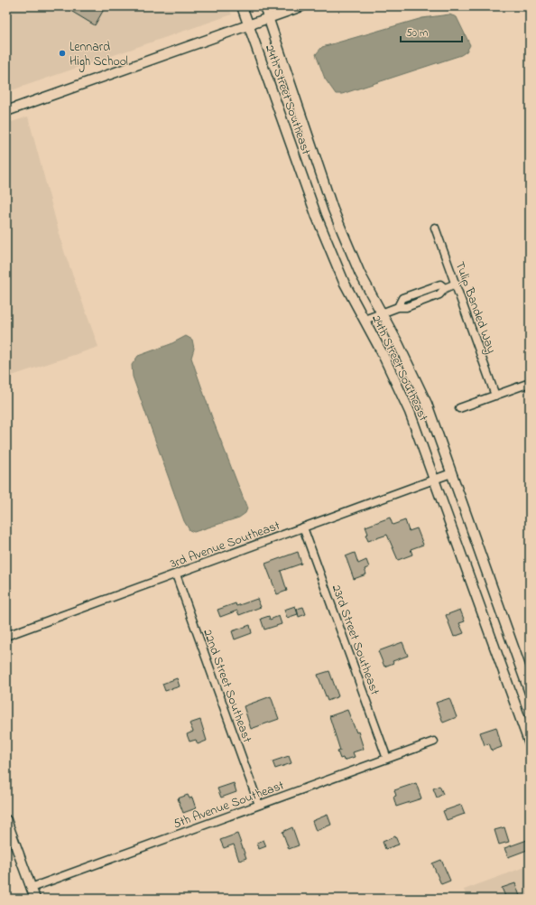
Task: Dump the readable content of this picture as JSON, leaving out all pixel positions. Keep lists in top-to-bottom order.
{
  "streets": {
    "street": [
      "24th Street Southeast",
      "Tulip Banded Way",
      "3rd Avenue Southeast",
      "23rd Street Southeast",
      "22nd Street Southeast",
      "5th Avenue Southeast"
    ]
  },
  "crossings": [
    ["24th Street Southeast", "3rd Avenue Southeast"],
    ["3rd Avenue Southeast", "23rd Street Southeast"],
    ["3rd Avenue Southeast", "22nd Street Southeast"],
    ["23rd Street Southeast", "5th Avenue Southeast"],
    ["22nd Street Southeast", "5th Avenue Southeast"]
  ],
  "places": ["Lennard High School"],
  "scale_bar": "50 m"
}
